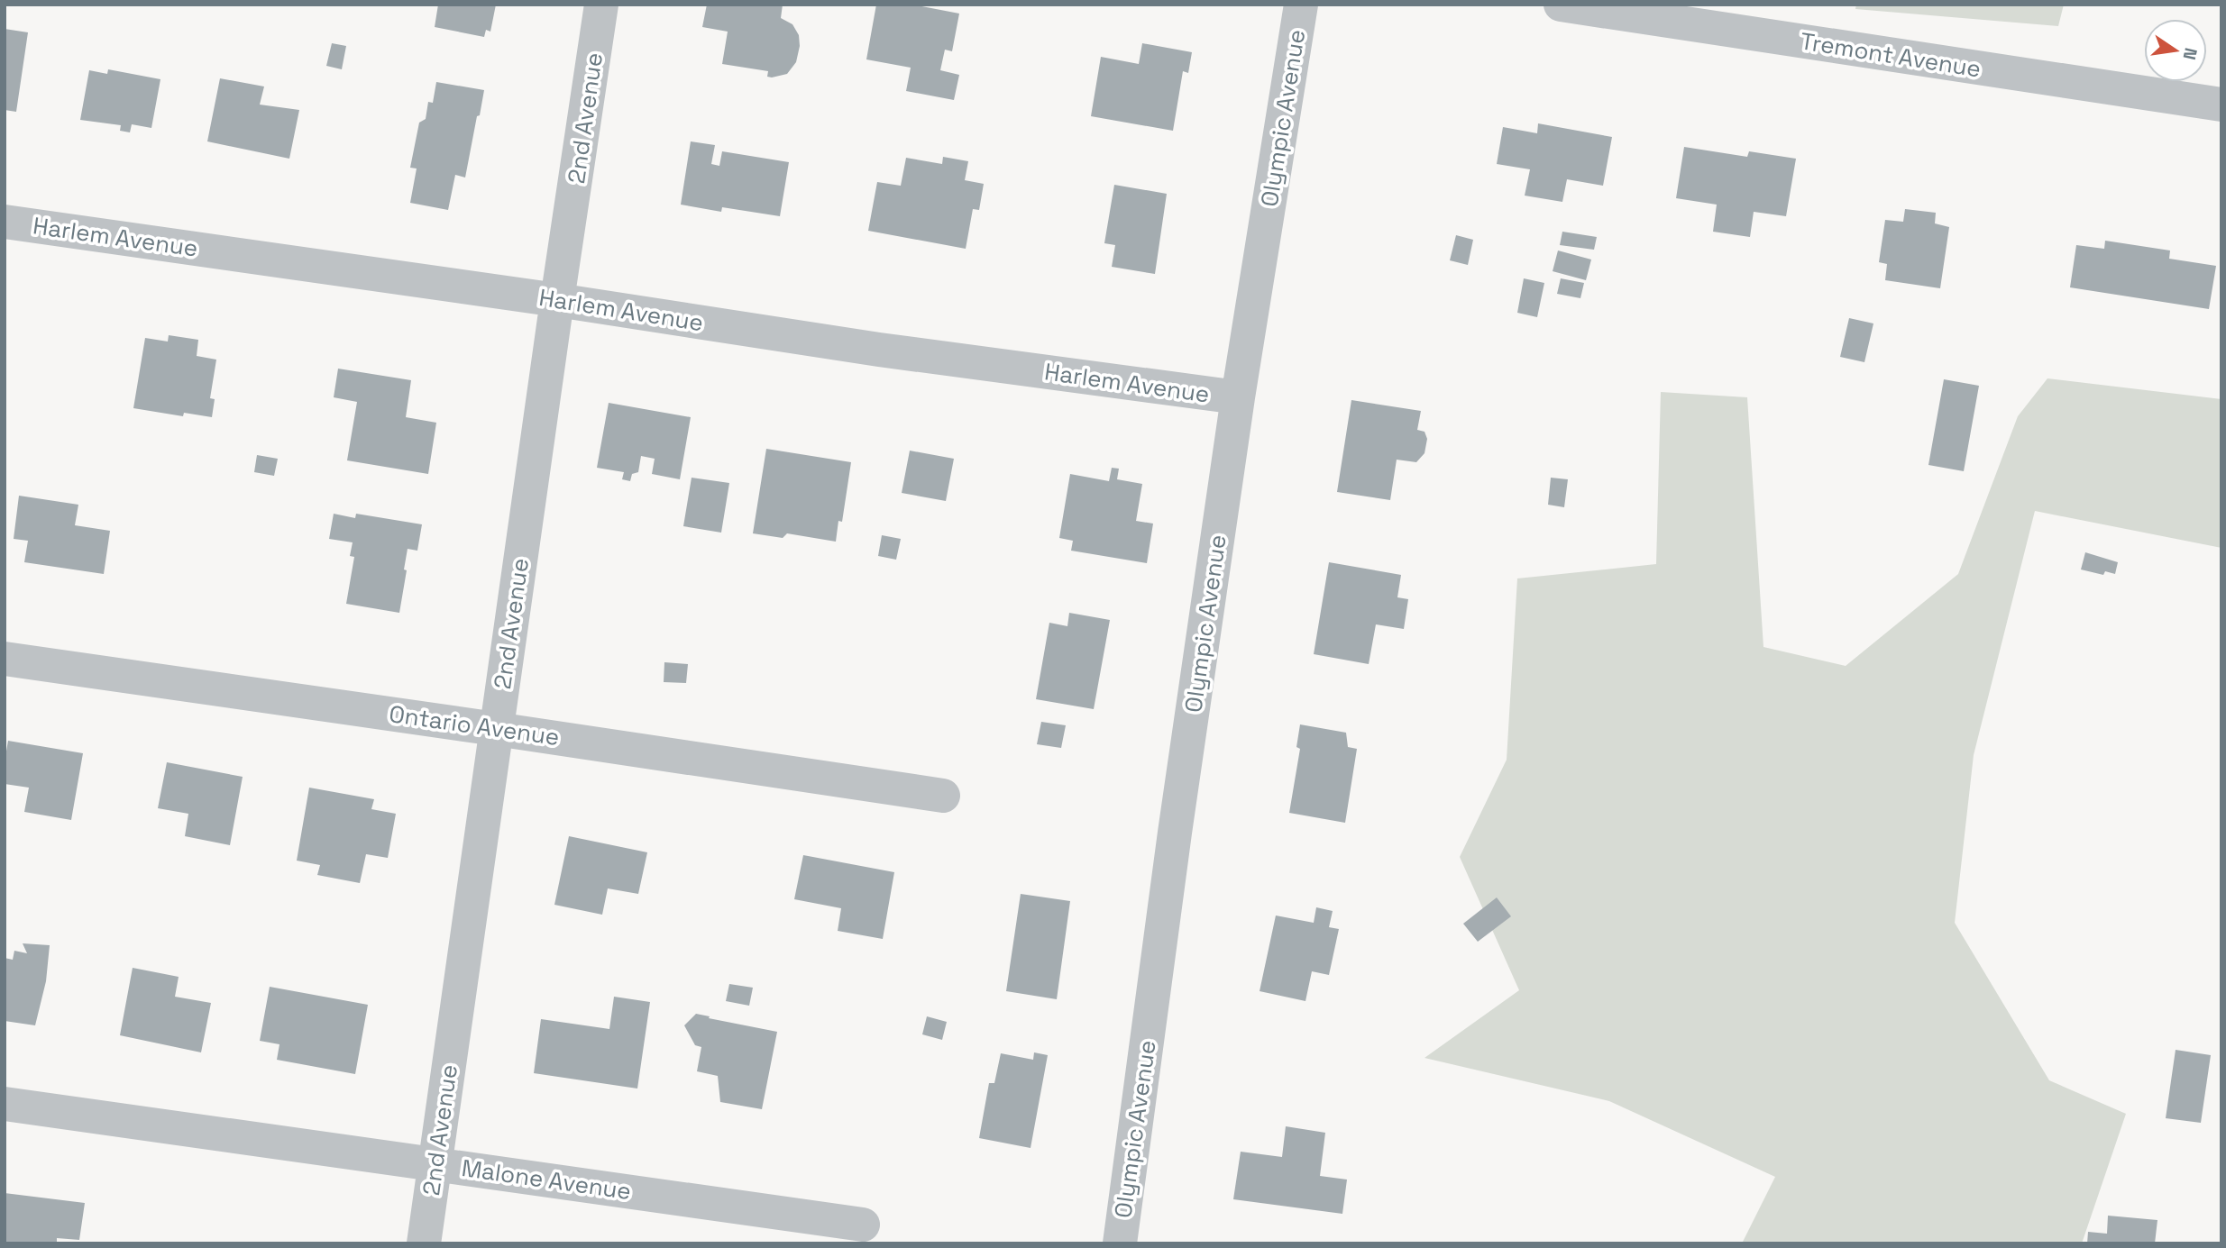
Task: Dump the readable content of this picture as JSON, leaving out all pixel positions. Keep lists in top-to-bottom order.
{
  "streets": {
    "street": [
      "Tremont Avenue",
      "2nd Avenue",
      "Olympic Avenue",
      "Harlem Avenue",
      "Ontario Avenue",
      "Malone Avenue"
    ]
  },
  "crossings": [
    ["2nd Avenue", "Harlem Avenue"],
    ["2nd Avenue", "Ontario Avenue"],
    ["2nd Avenue", "Malone Avenue"],
    ["Olympic Avenue", "Harlem Avenue"]
  ],
  "north": "right"
}
